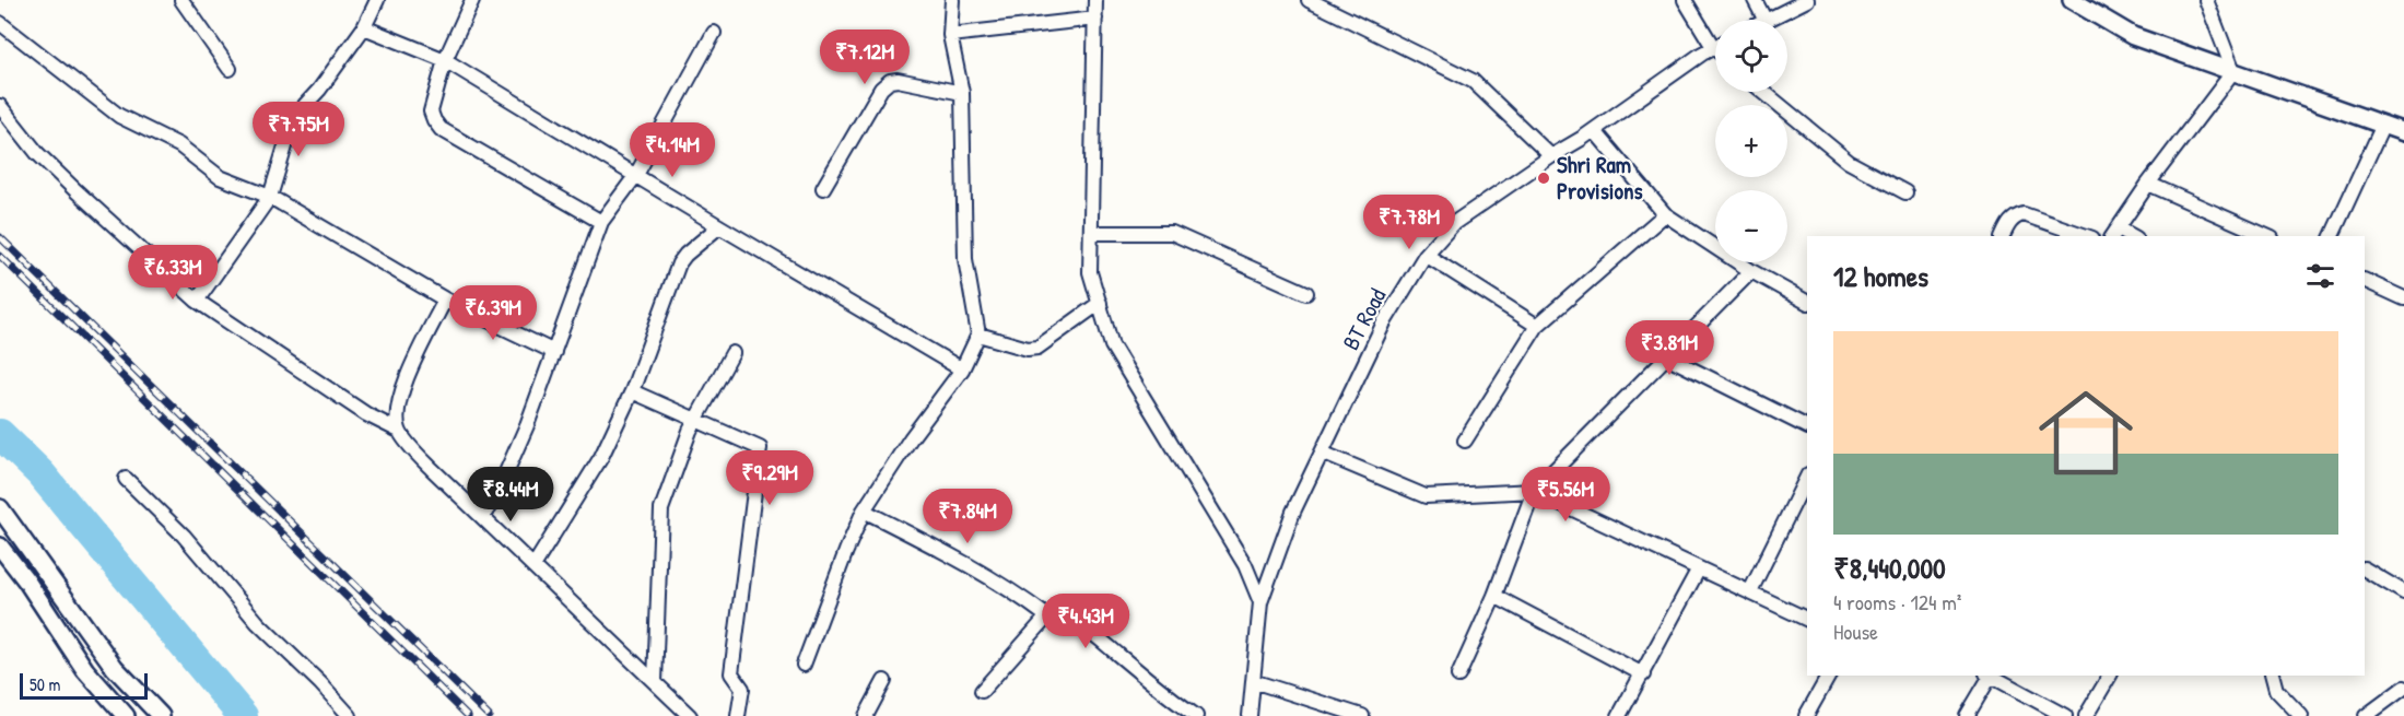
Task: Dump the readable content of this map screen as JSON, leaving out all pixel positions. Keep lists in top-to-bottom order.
{
  "streets": {
    "street": ["BT Road"]
  },
  "places": ["Shri Ram Provisions"],
  "scale_bar": "50 m",
  "page": {
    "map_buttons": ["+", "−"],
    "price": [
      "₹7.12M",
      "₹7.75M",
      "₹4.14M",
      "₹7.78M",
      "₹6.33M",
      "₹6.39M",
      "₹3.81M",
      "₹9.29M",
      "₹8.44M",
      "₹5.56M",
      "₹7.84M",
      "₹4.43M"
    ],
    "heading": "12 homes",
    "list": [
      {
        "name": "₹8,440,000",
        "note": "4 rooms · 124 m² · House"
      }
    ],
    "scale": "50 m"
  }
}
